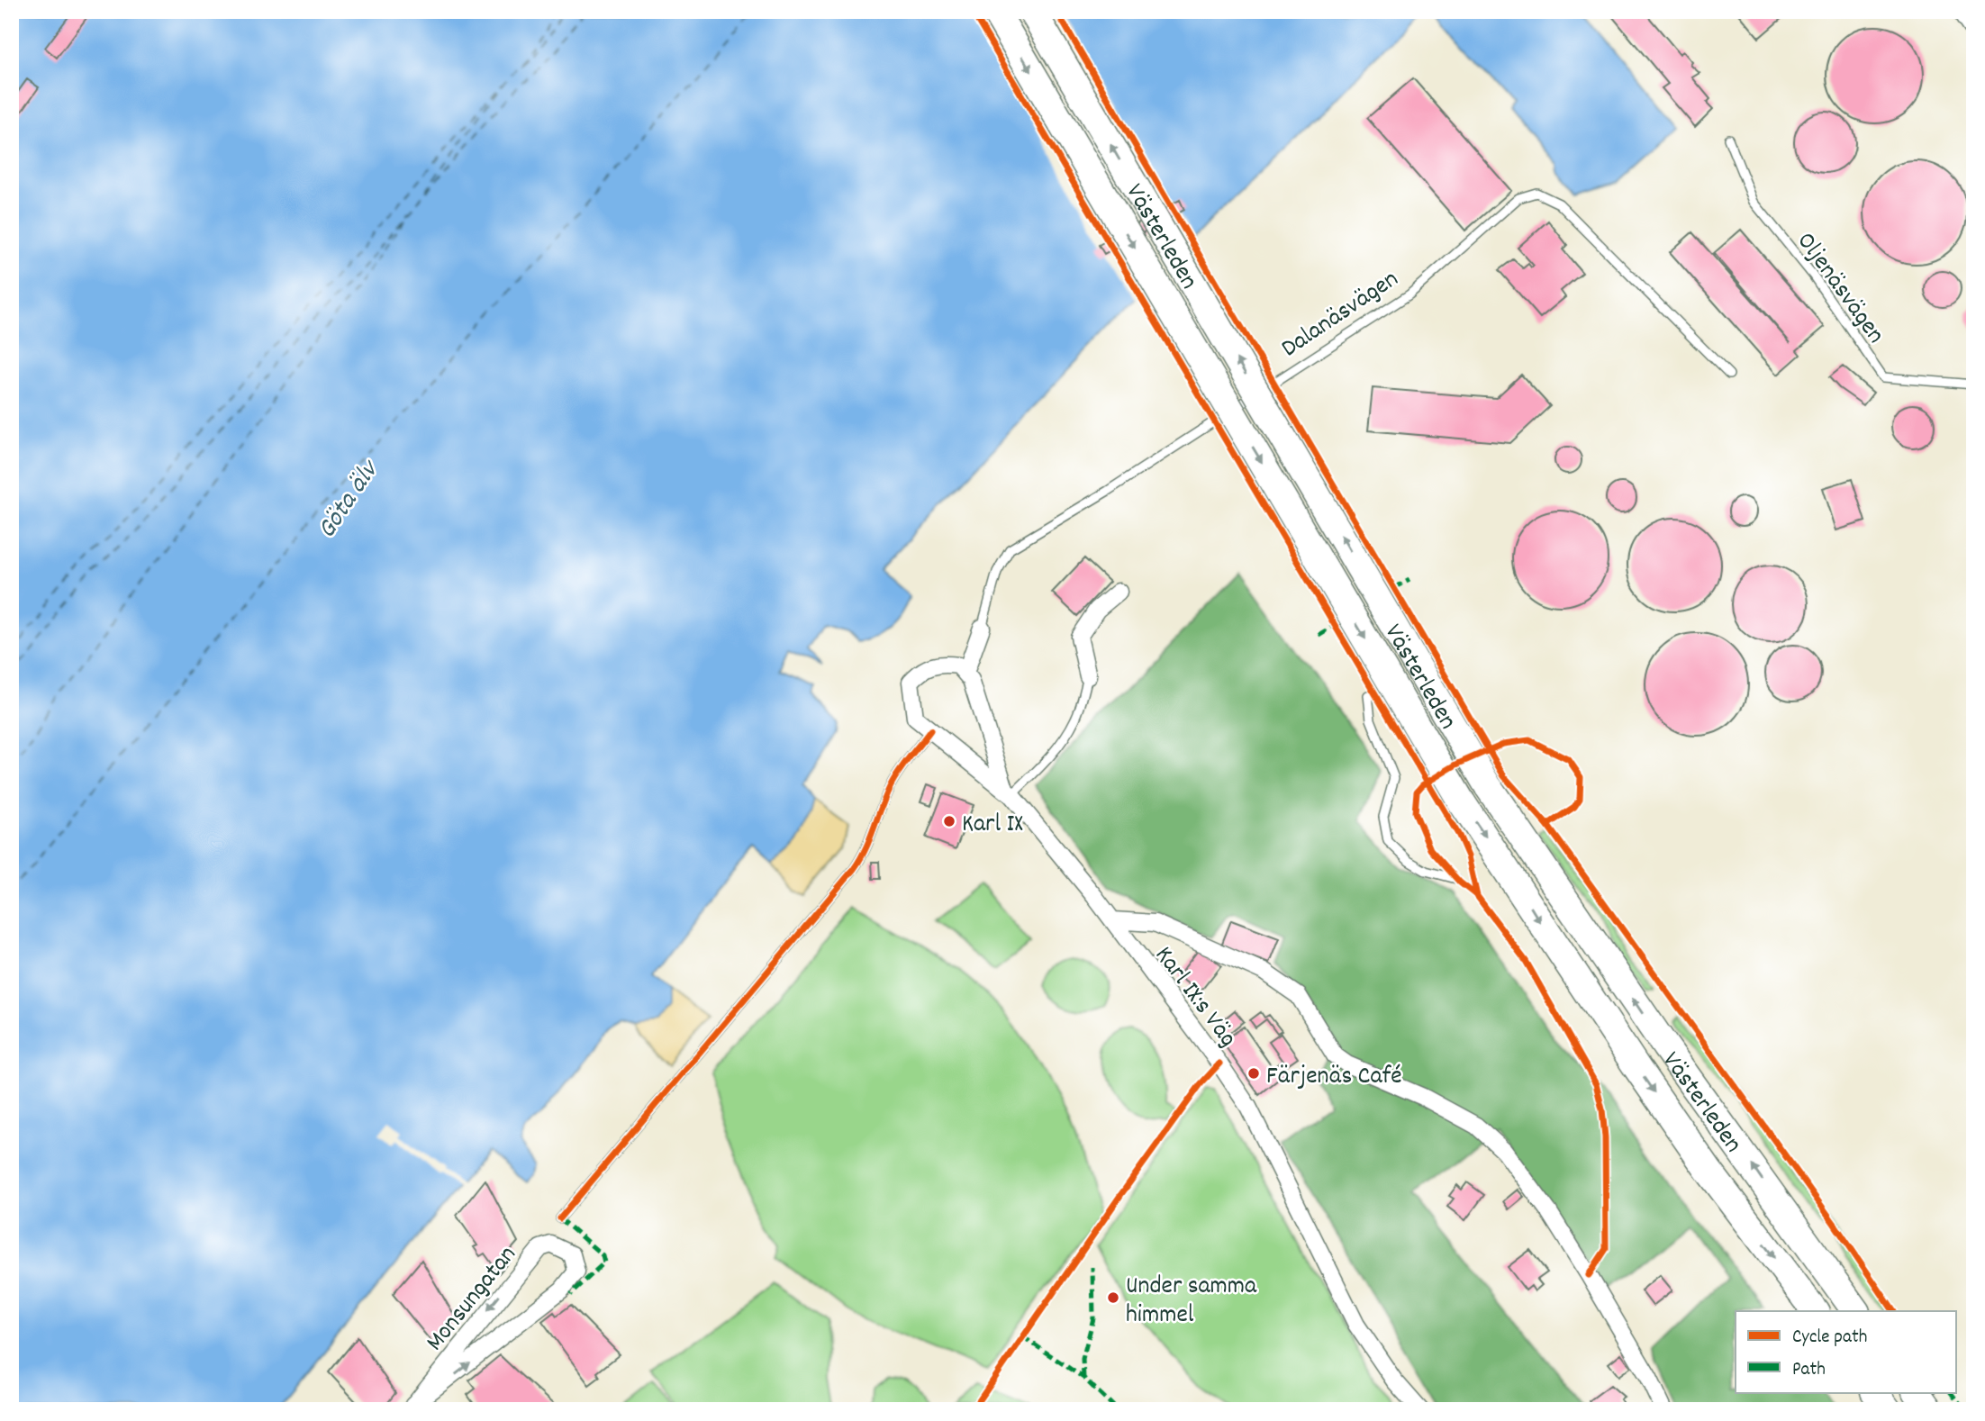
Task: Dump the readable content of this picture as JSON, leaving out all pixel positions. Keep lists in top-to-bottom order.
{
  "streets": {
    "highway": ["Västerleden"],
    "street": ["Dalanäsvägen", "Karl IX:s Väg", "Monsungatan"],
    "lane": ["Oljenäsvägen"]
  },
  "crossings": [
    ["Dalanäsvägen", "Karl IX:s Väg"]
  ],
  "water": ["Göta älv"],
  "places": ["Karl IX", "Färjenäs Café", "Under samma himmel"],
  "legend": ["Cycle path", "Path"]
}
